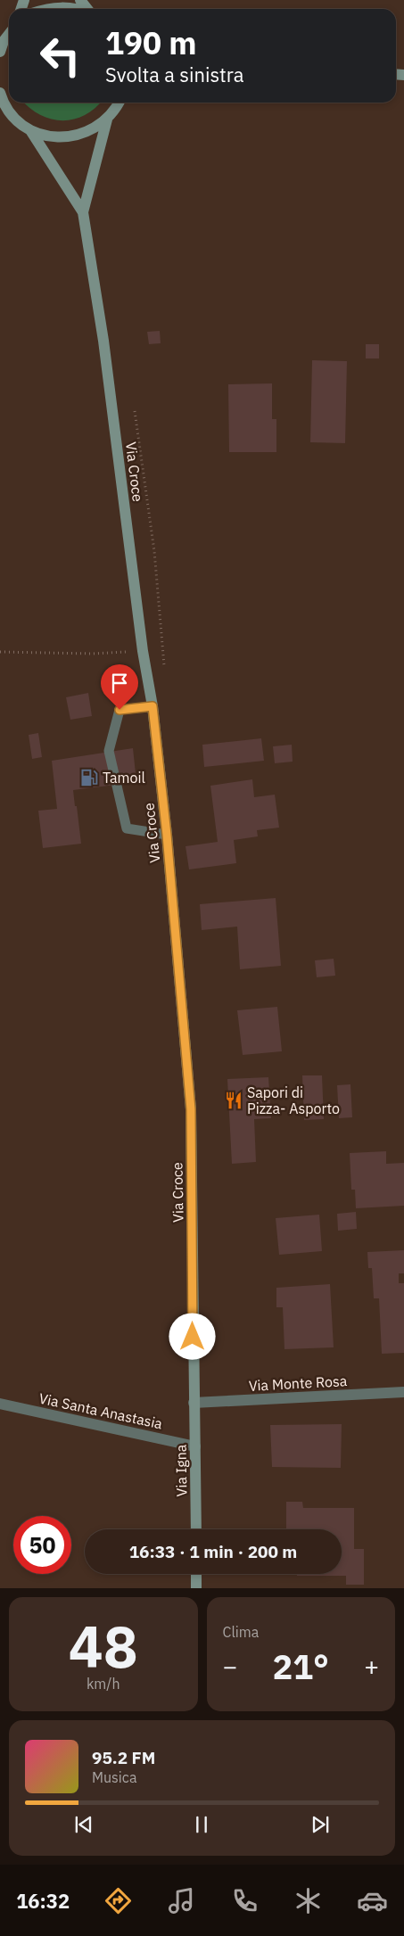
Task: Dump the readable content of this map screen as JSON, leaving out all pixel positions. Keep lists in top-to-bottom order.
{
  "streets": {
    "main road": ["Via Croce", "Via Igna"],
    "street": ["Via Monte Rosa", "Via Santa Anastasia"]
  },
  "crossings": [
    ["Via Croce", "Via Monte Rosa"],
    ["Via Croce", "Via Igna"],
    ["Via Monte Rosa", "Via Igna"],
    ["Via Santa Anastasia", "Via Igna"]
  ],
  "places": {
    "fuel station": ["Tamoil"],
    "restaurant": ["Sapori di Pizza- Asporto"]
  },
  "page": {
    "turn": ["190 m", "Svolta a sinistra"],
    "limit": "50",
    "trip": "16:33 · 1 min · 200 m",
    "tile": [
      ["48", "km/h"],
      "Clima"
    ],
    "heat": ["−", "21°", "+"],
    "song": ["95.2 FM", "Musica"],
    "tabs": "16:32"
  }
}
